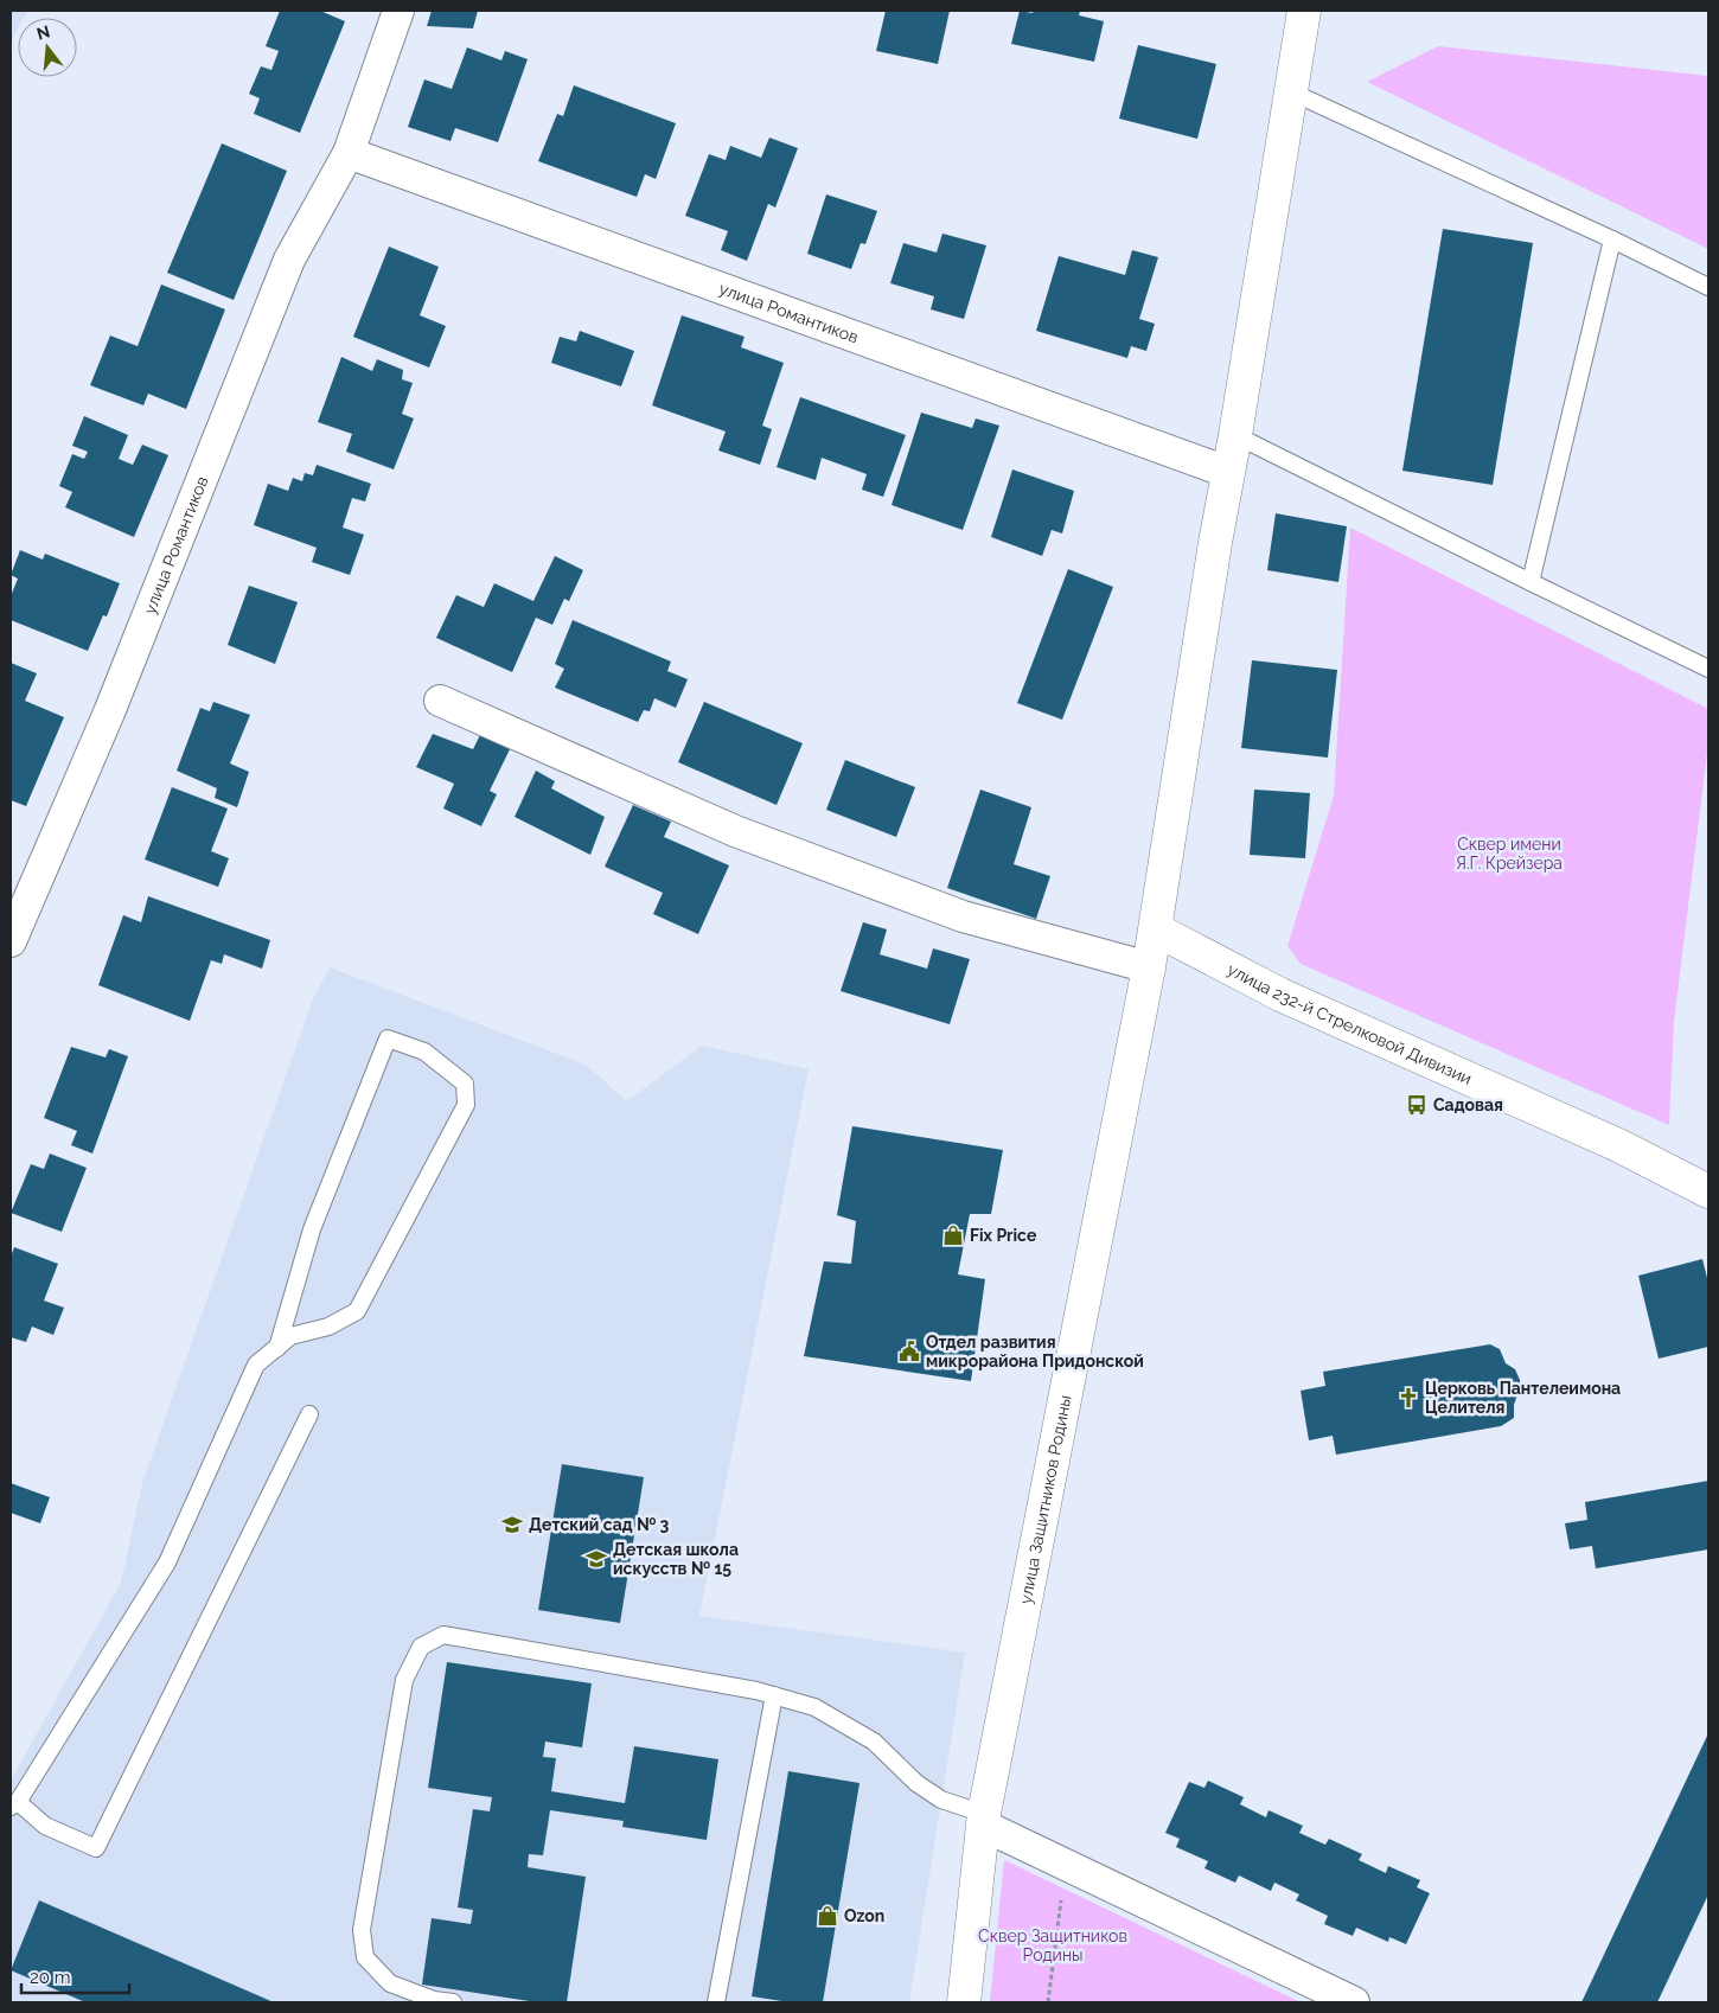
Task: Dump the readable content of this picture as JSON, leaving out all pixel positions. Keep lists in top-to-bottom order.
{
  "streets": {
    "street": ["улица Романтиков", "улица 232-й Стрелковой Дивизии", "улица Защитников Родины"]
  },
  "crossings": [
    ["улица Романтиков", "улица Защитников Родины"],
    ["улица 232-й Стрелковой Дивизии", "улица Защитников Родины"]
  ],
  "parks": ["Сквер имени Я.Г. Крейзера", "Сквер Защитников Родины"],
  "places": {
    "bus stop": ["Садовая"],
    "shop": ["Fix Price", "Ozon"],
    "public building": ["Отдел развития микрорайона Придонской"],
    "church": ["Церковь Пантелеимона Целителя"],
    "school or university": ["Детский сад № 3", "Детская школа искусств № 15"]
  },
  "scale_bar": "20 m",
  "north": "top"
}
